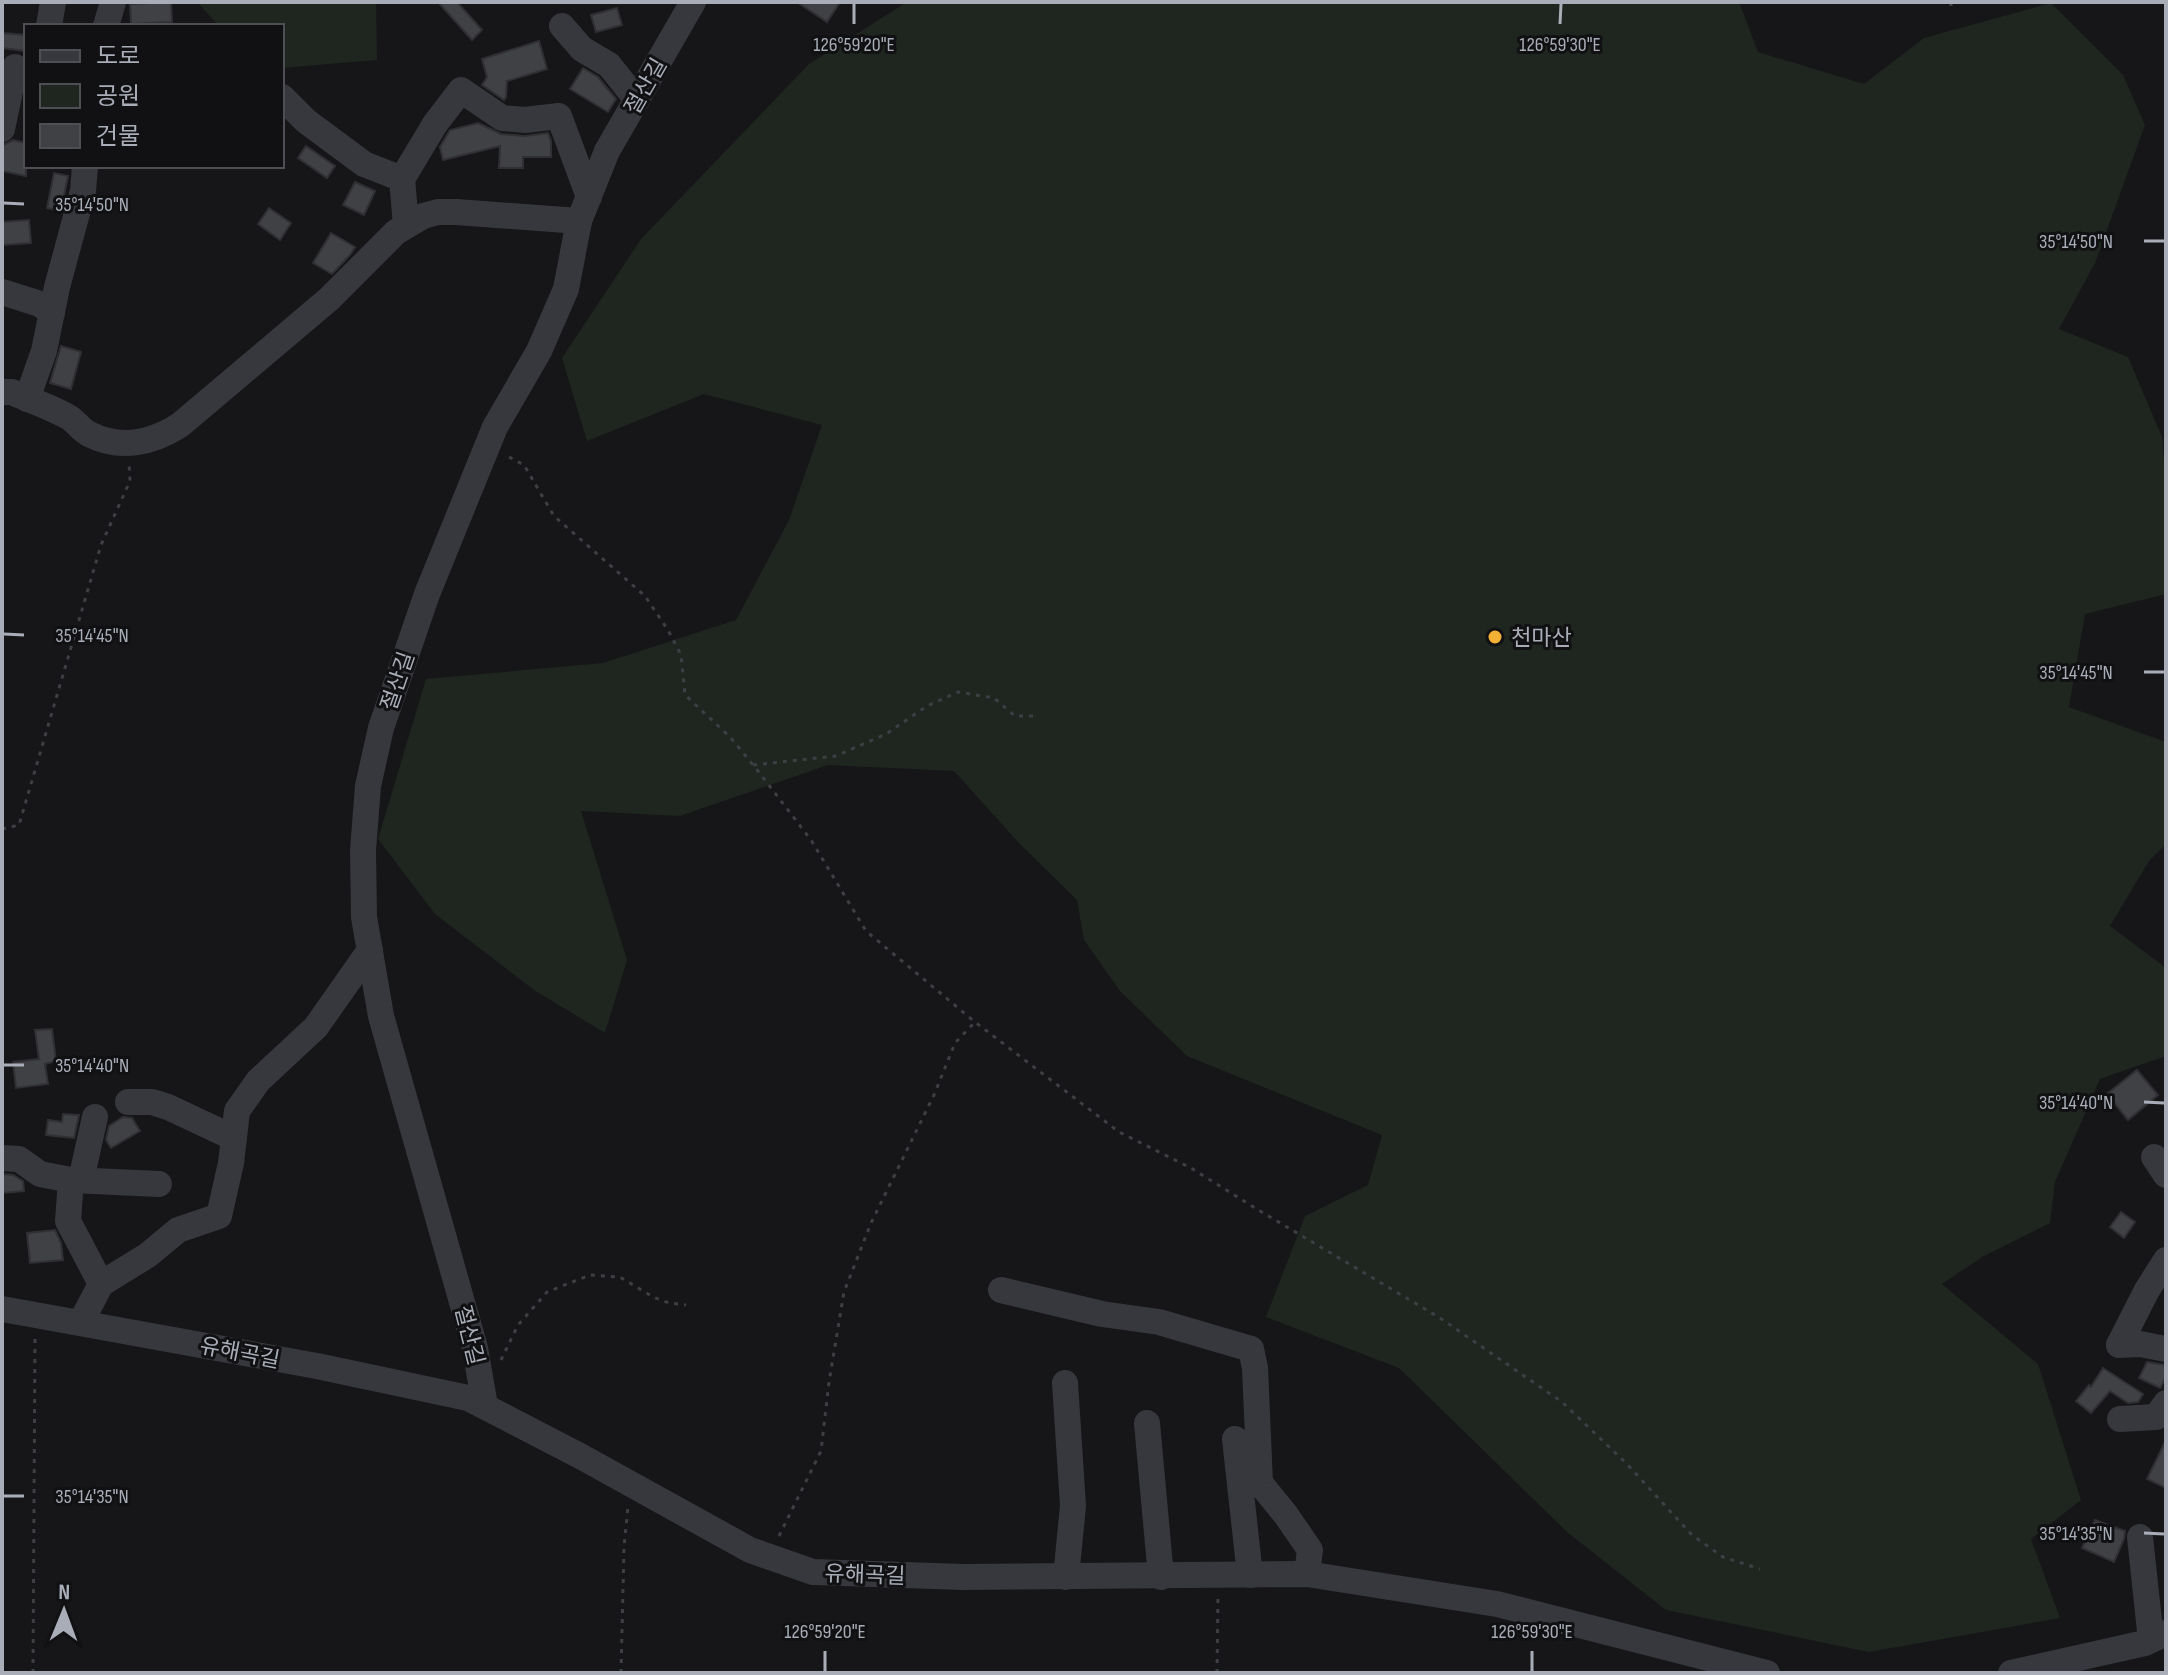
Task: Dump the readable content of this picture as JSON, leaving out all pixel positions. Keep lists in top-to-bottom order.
{
  "streets": {
    "street": ["절산길", "유해곡길"]
  },
  "crossings": [
    ["절산길", "유해곡길"]
  ],
  "places": ["천마산"],
  "legend": ["도로", "공원", "건물"],
  "north": "top",
  "coordinates": [
    "126°59'20\"E",
    "126°59'30\"E",
    "35°14'50\"N",
    "35°14'45\"N",
    "35°14'40\"N",
    "35°14'35\"N"
  ]
}
